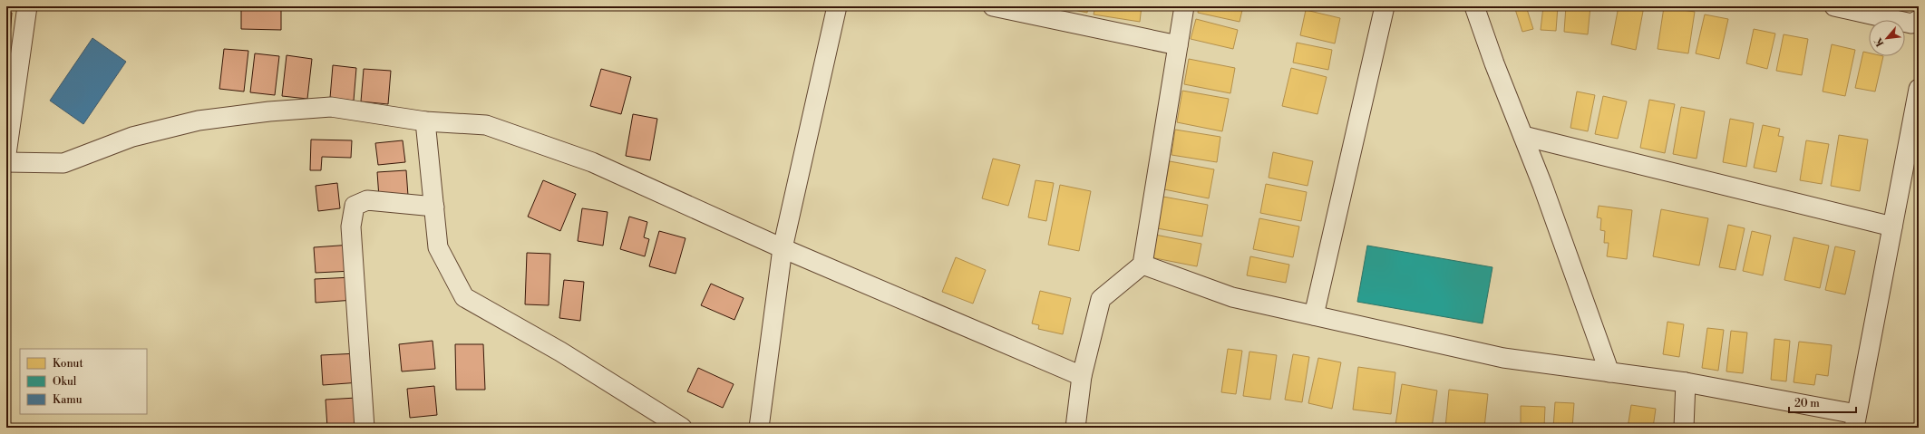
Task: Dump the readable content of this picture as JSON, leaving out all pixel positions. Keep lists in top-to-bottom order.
{
  "legend": ["Konut", "Okul", "Kamu"],
  "scale_bar": "20 m",
  "north": "bottom left"
}
